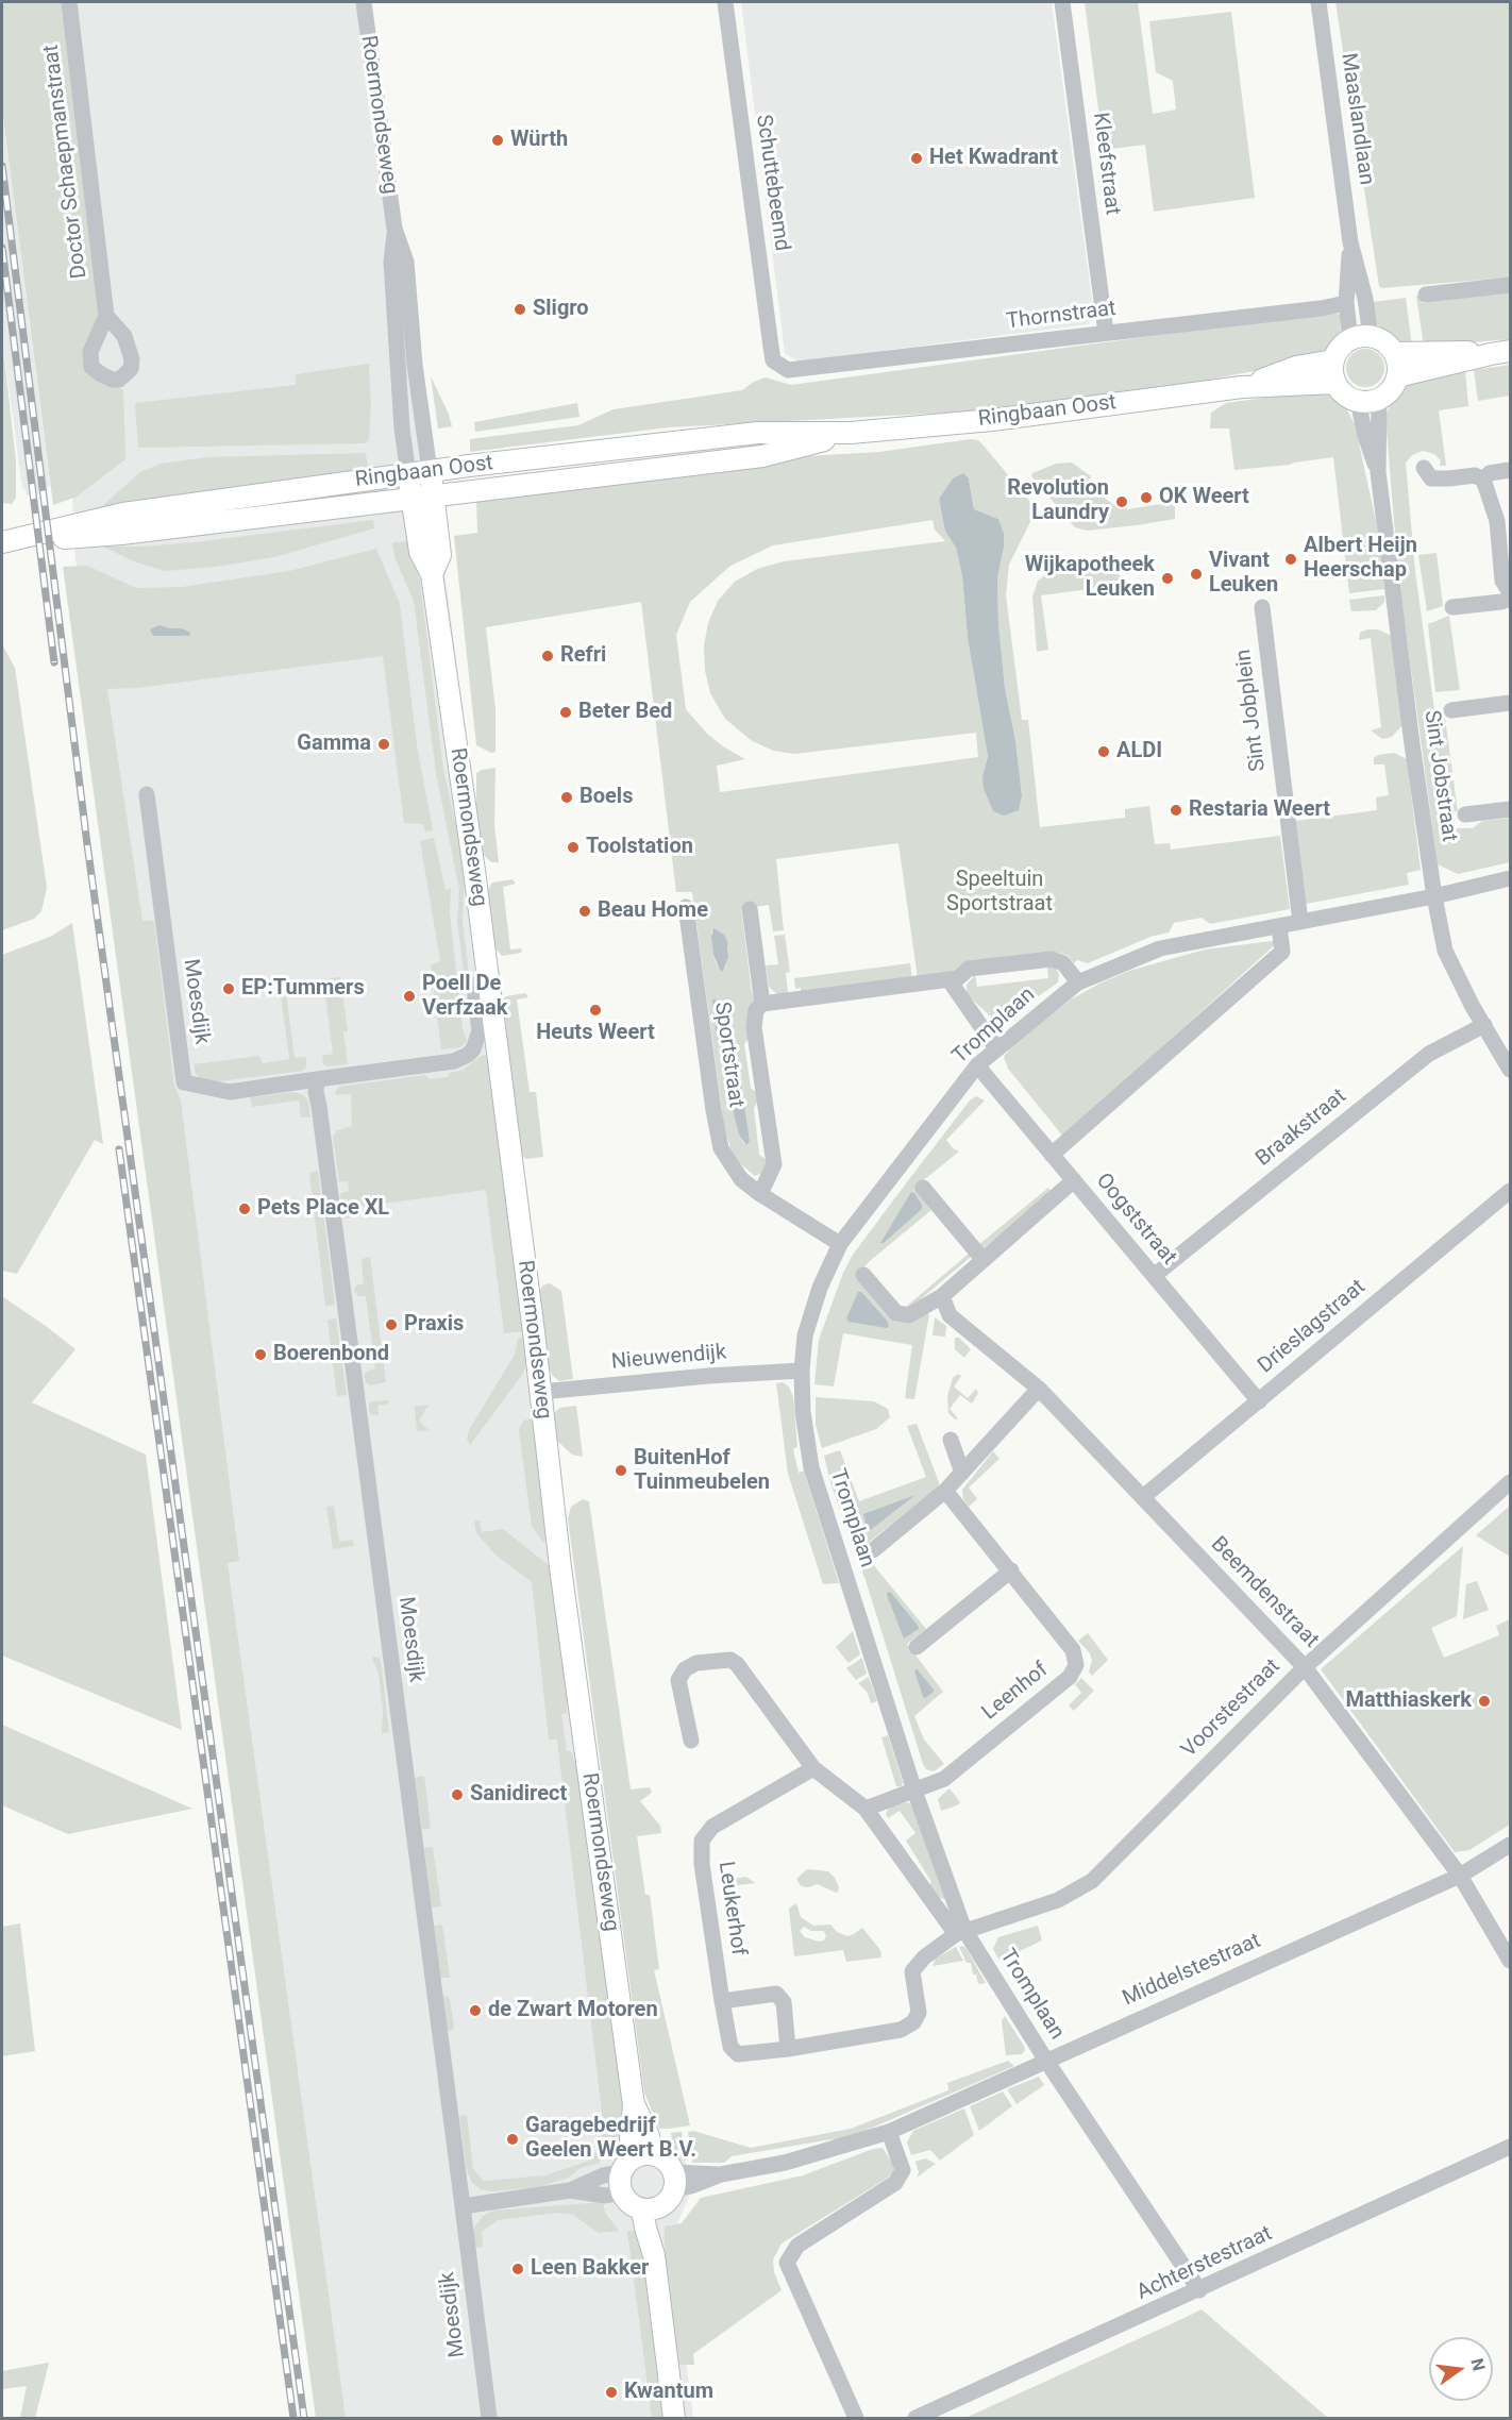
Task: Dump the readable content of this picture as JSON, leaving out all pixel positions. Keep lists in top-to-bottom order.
{
  "streets": {
    "main road": ["Roermondseweg", "Ringbaan Oost"],
    "street": [
      "Maaslandlaan",
      "Doctor Schaepmanstraat",
      "Kleefstraat",
      "Schuttebeemd",
      "Thornstraat",
      "Sint Jobplein",
      "Sint Jobstraat",
      "Moesdijk",
      "Tromplaan",
      "Sportstraat",
      "Braakstraat",
      "Oogststraat",
      "Drieslagstraat",
      "Nieuwendijk",
      "Beemdenstraat",
      "Leenhof",
      "Voorstestraat",
      "Leukerhof",
      "Middelstestraat",
      "Achterstestraat"
    ]
  },
  "crossings": [
    ["Roermondseweg", "Ringbaan Oost"],
    ["Roermondseweg", "Moesdijk"],
    ["Roermondseweg", "Nieuwendijk"],
    ["Roermondseweg", "Middelstestraat"],
    ["Maaslandlaan", "Thornstraat"],
    ["Maaslandlaan", "Ringbaan Oost"],
    ["Maaslandlaan", "Sint Jobstraat"],
    ["Kleefstraat", "Thornstraat"],
    ["Schuttebeemd", "Thornstraat"],
    ["Ringbaan Oost", "Sint Jobstraat"],
    ["Sint Jobplein", "Tromplaan"],
    ["Sint Jobstraat", "Tromplaan"],
    ["Sint Jobstraat", "Braakstraat"],
    ["Tromplaan", "Sportstraat"],
    ["Tromplaan", "Oogststraat"],
    ["Tromplaan", "Nieuwendijk"],
    ["Tromplaan", "Leenhof"],
    ["Tromplaan", "Voorstestraat"],
    ["Tromplaan", "Leukerhof"],
    ["Tromplaan", "Middelstestraat"],
    ["Tromplaan", "Achterstestraat"],
    ["Braakstraat", "Oogststraat"],
    ["Oogststraat", "Drieslagstraat"],
    ["Drieslagstraat", "Beemdenstraat"],
    ["Beemdenstraat", "Voorstestraat"],
    ["Beemdenstraat", "Middelstestraat"],
    ["Voorstestraat", "Leukerhof"]
  ],
  "parks": ["Speeltuin Sportstraat"],
  "places": [
    "Würth",
    "Het Kwadrant",
    "Sligro",
    "OK Weert",
    "Revolution Laundry",
    "Albert Heijn Heerschap",
    "Vivant Leuken",
    "Wijkapotheek Leuken",
    "Refri",
    "Beter Bed",
    "Gamma",
    "ALDI",
    "Boels",
    "Restaria Weert",
    "Toolstation",
    "Beau Home",
    "EP:Tummers",
    "Poell De Verfzaak",
    "Heuts Weert",
    "Pets Place XL",
    "Praxis",
    "Boerenbond",
    "BuitenHof Tuinmeubelen",
    "Matthiaskerk",
    "Sanidirect",
    "de Zwart Motoren",
    "Garagebedrijf Geelen Weert B.V.",
    "Leen Bakker",
    "Kwantum"
  ],
  "north": "right"
}
